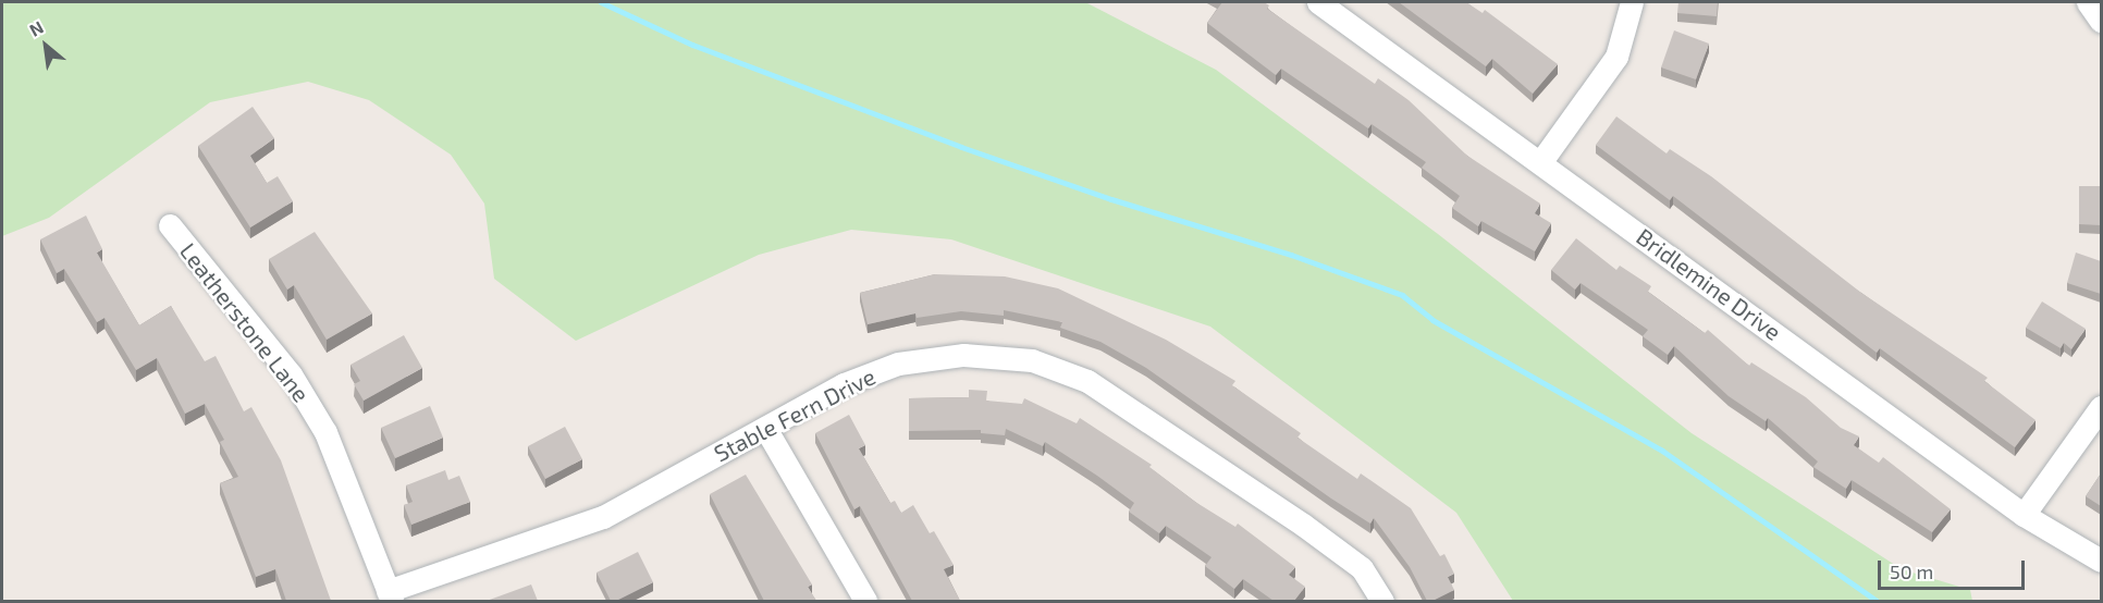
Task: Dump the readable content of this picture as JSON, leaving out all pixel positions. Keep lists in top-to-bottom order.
{
  "streets": {
    "street": ["Bridlemine Drive", "Leatherstone Lane", "Stable Fern Drive"]
  },
  "crossings": [
    ["Leatherstone Lane", "Stable Fern Drive"]
  ],
  "scale_bar": "50 m",
  "north": "top left"
}
